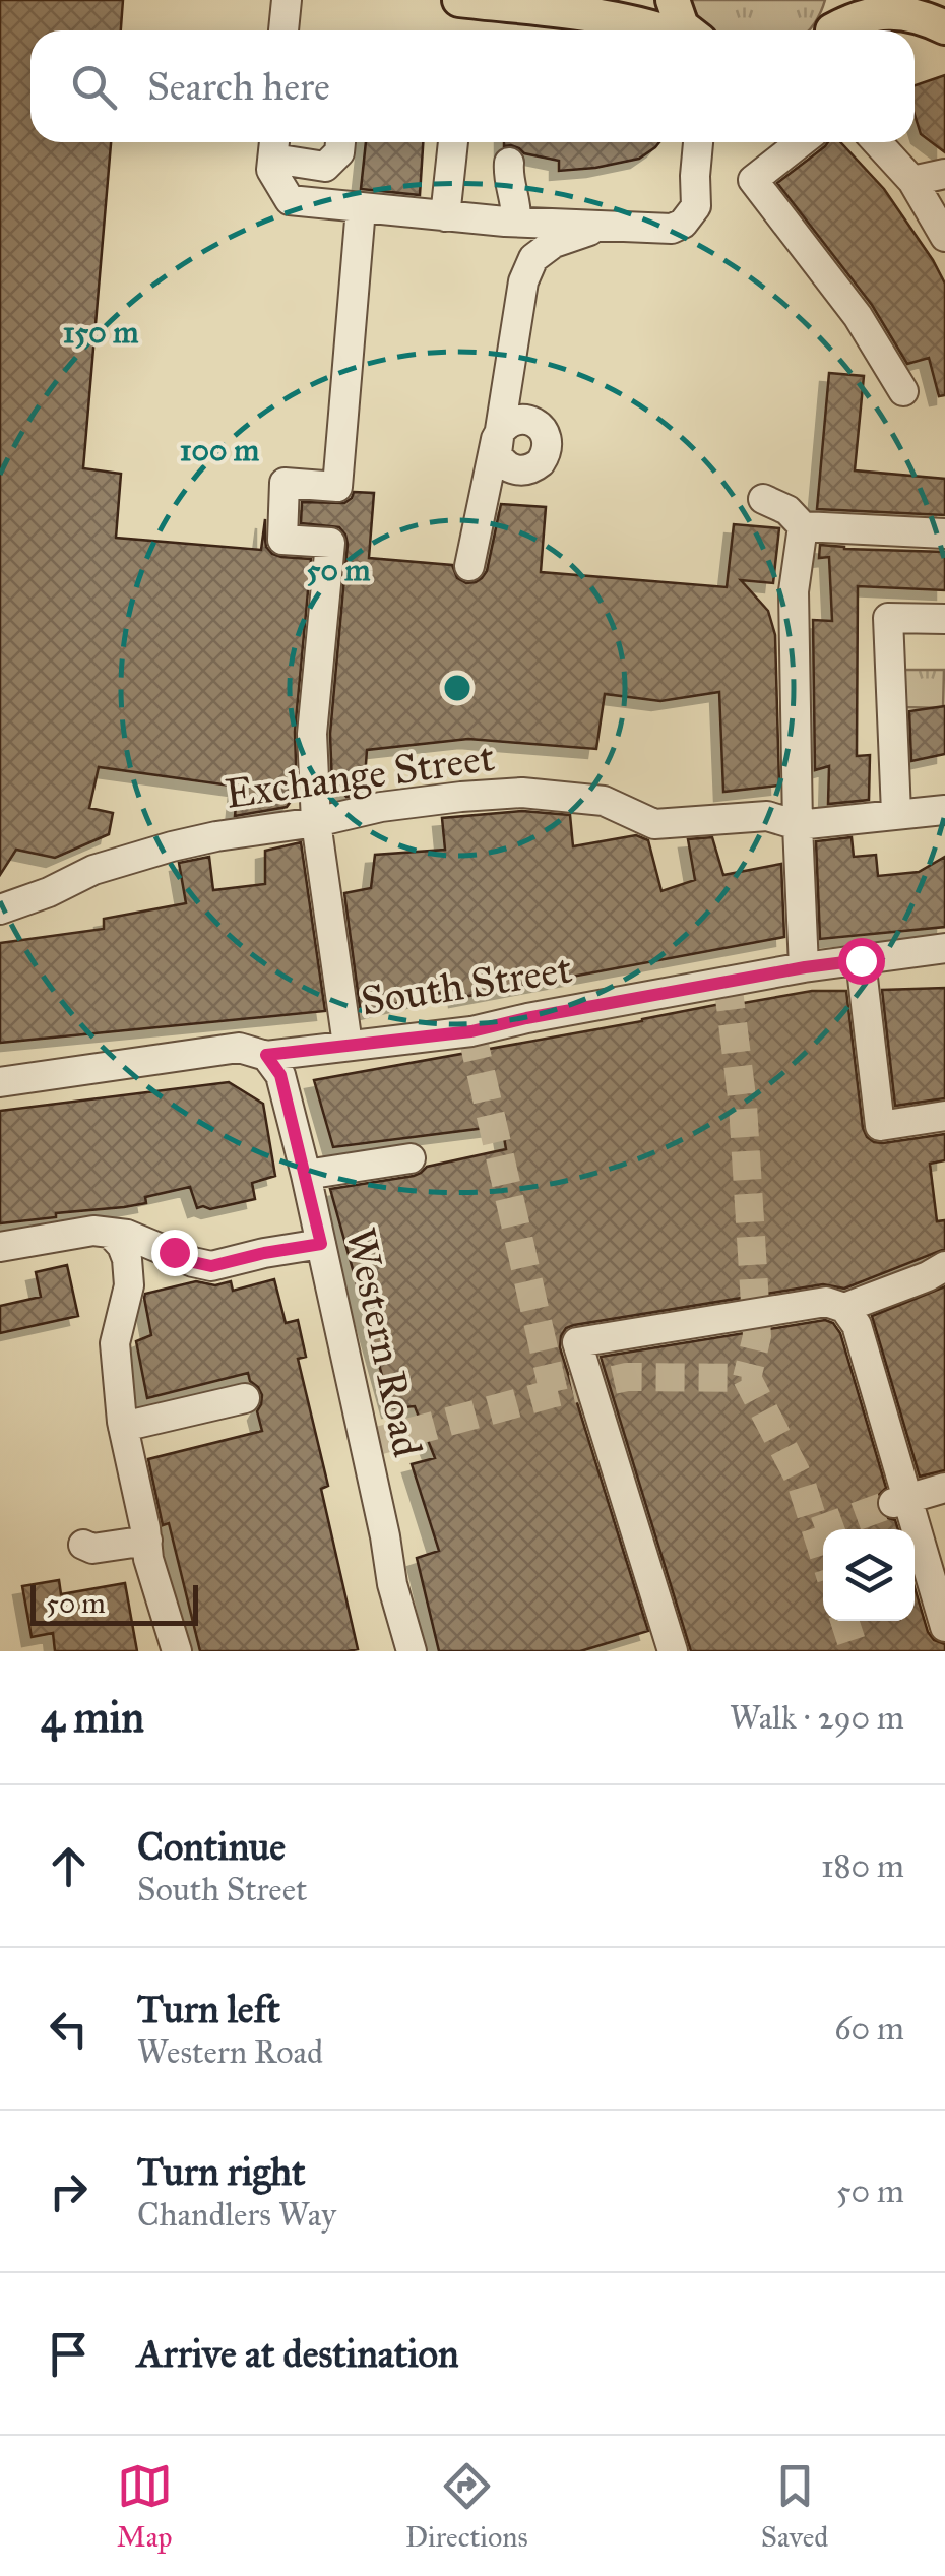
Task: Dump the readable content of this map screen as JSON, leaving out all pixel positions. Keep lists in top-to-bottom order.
{
  "streets": {
    "street": ["Exchange Street", "South Street", "Western Road"]
  },
  "crossings": [
    ["South Street", "Western Road"]
  ],
  "scale_bar": "50 m",
  "page": {
    "search": "Search here",
    "scale": "50 m",
    "heading": ["4 min", "Walk · 290 m"],
    "list": [
      ["Continue", "South Street", "180 m"],
      ["Turn left", "Western Road", "60 m"],
      ["Turn right", "Chandlers Way", "50 m"],
      "Arrive at destination"
    ],
    "nav": ["Map", "Directions", "Saved"]
  },
  "rings": ["150 m", "100 m", "50 m"]
}
